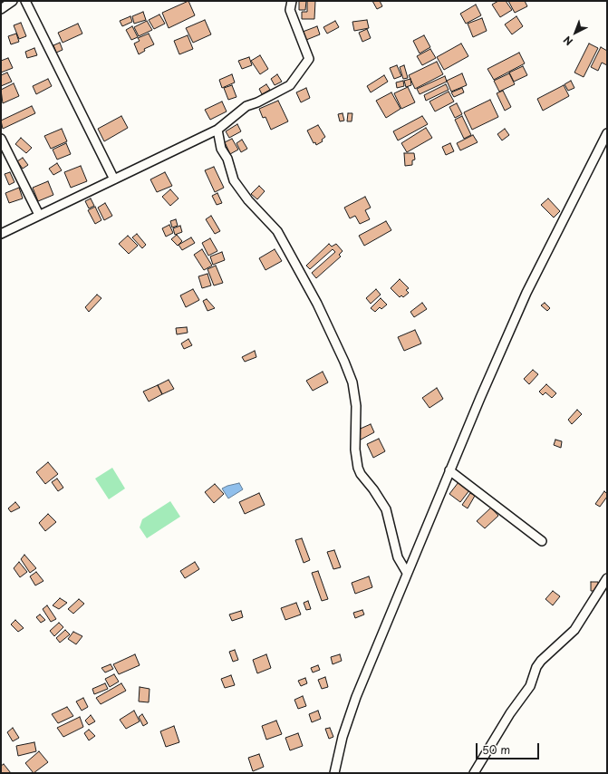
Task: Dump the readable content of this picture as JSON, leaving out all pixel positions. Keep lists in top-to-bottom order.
{
  "scale_bar": "50 m",
  "north": "bottom left"
}
